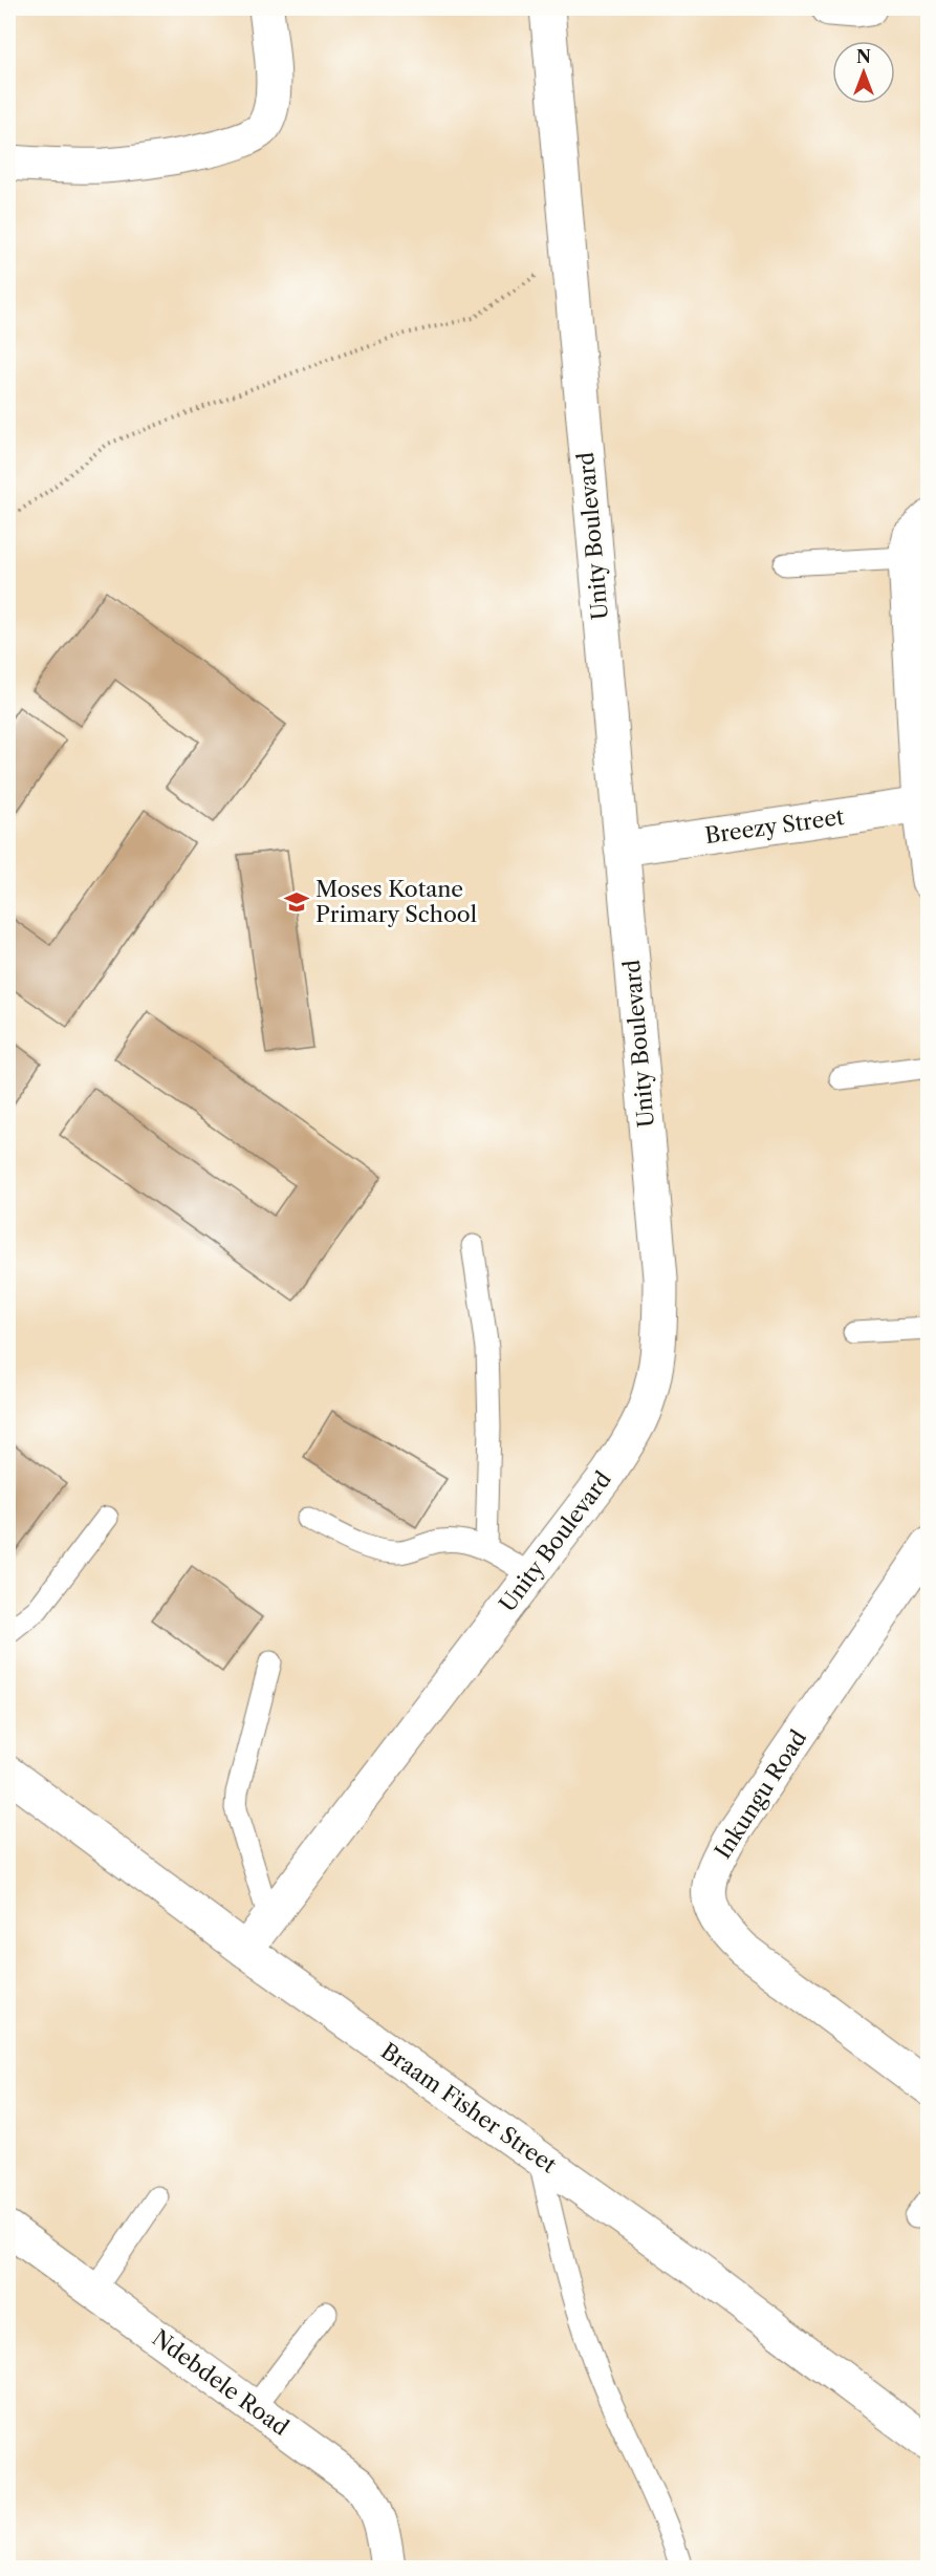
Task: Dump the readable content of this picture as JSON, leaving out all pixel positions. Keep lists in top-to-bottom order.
{
  "streets": {
    "street": [
      "Unity Boulevard",
      "Breezy Street",
      "Inkungu Road",
      "Braam Fisher Street",
      "Ndebdele Road"
    ]
  },
  "crossings": [
    ["Unity Boulevard", "Breezy Street"],
    ["Unity Boulevard", "Braam Fisher Street"]
  ],
  "places": {
    "school or university": ["Moses Kotane Primary School"]
  },
  "north": "top"
}
